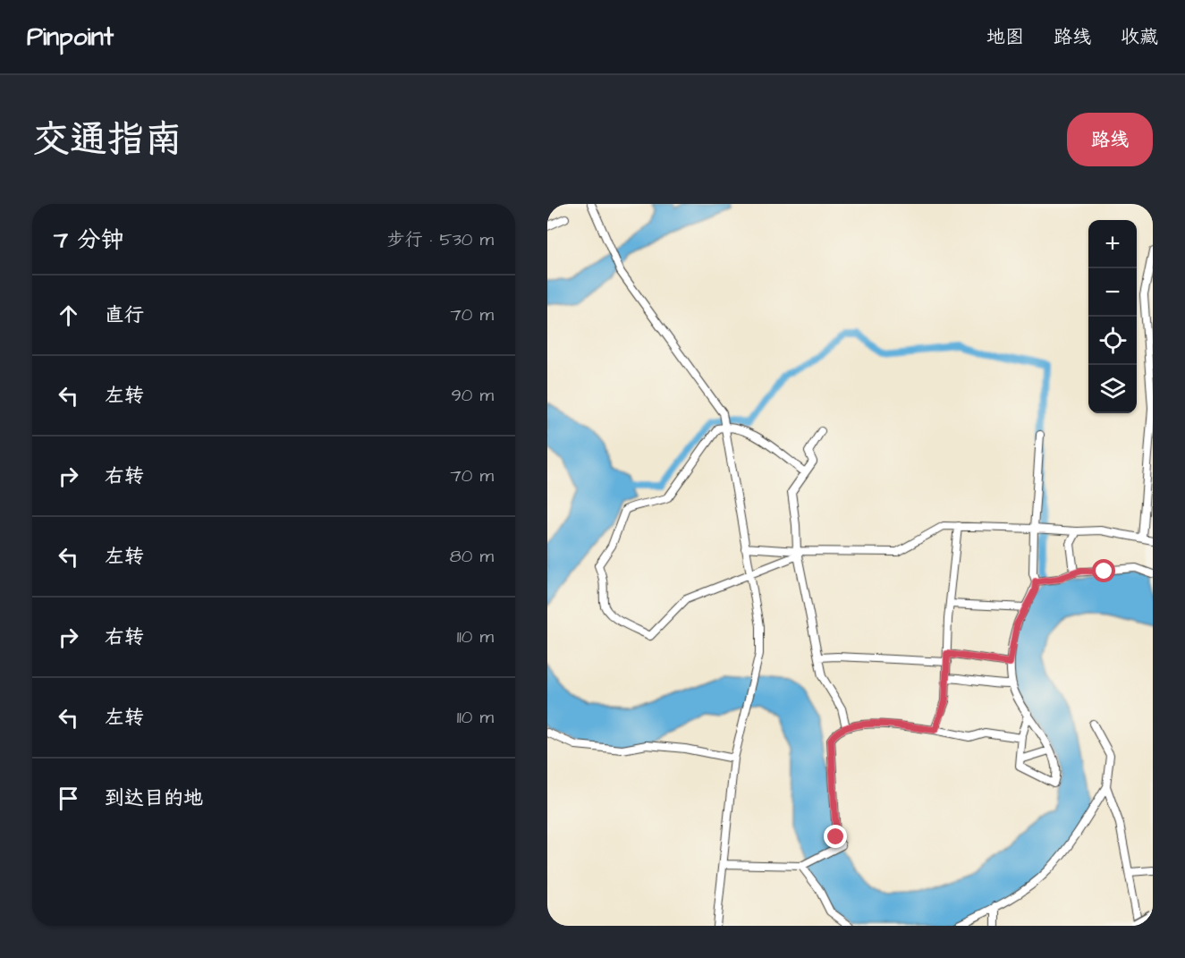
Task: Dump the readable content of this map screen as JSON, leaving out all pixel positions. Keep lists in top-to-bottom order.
{
  "page": {
    "header": "Pinpoint",
    "nav": ["地图", "路线", "收藏"],
    "title": "交通指南",
    "buttons": "路线",
    "heading": ["7 分钟", "步行 · 530 m"],
    "map_buttons": ["+", "−"],
    "list": [
      ["直行", "70 m"],
      ["左转", "90 m"],
      ["右转", "70 m"],
      ["左转", "80 m"],
      ["右转", "110 m"],
      ["左转", "110 m"],
      "到达目的地"
    ]
  }
}
